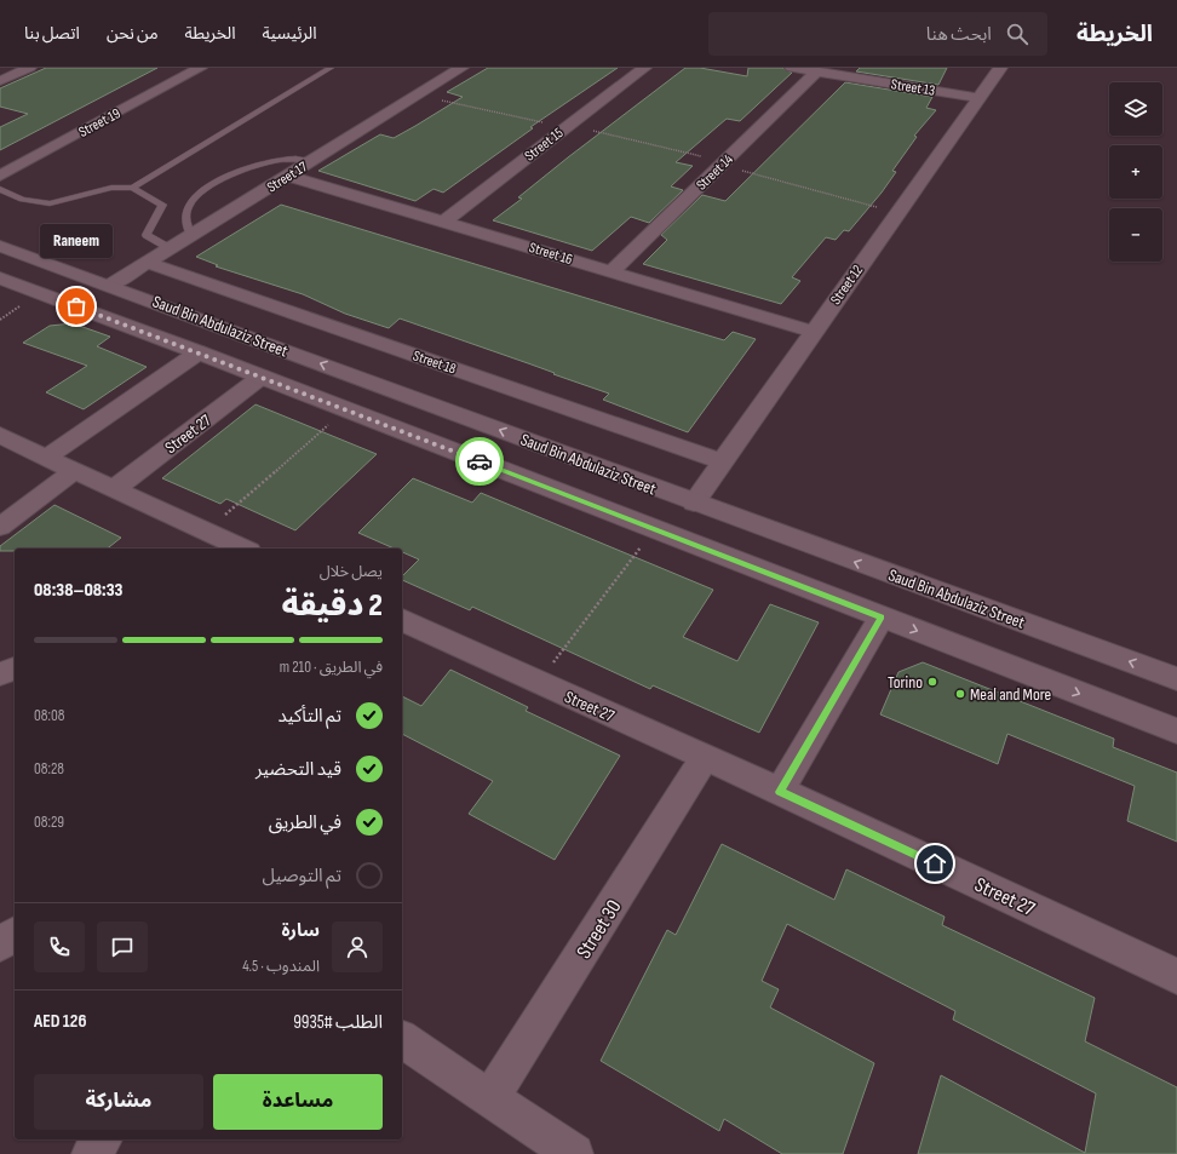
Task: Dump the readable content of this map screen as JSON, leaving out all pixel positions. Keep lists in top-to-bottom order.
{
  "streets": {
    "street": [
      "Street 13",
      "Street 19",
      "Street 15",
      "Street 14",
      "Street 17",
      "Street 16",
      "Street 12",
      "Saud Bin Abdulaziz Street",
      "Street 18",
      "Street 27",
      "Street 30"
    ]
  },
  "crossings": [
    ["Street 13", "Street 14"],
    ["Street 13", "Street 12"],
    ["Street 15", "Street 16"],
    ["Street 14", "Street 16"],
    ["Street 17", "Street 16"],
    ["Street 17", "Saud Bin Abdulaziz Street"],
    ["Street 17", "Street 18"],
    ["Street 16", "Street 12"],
    ["Street 12", "Saud Bin Abdulaziz Street"],
    ["Street 12", "Street 18"],
    ["Saud Bin Abdulaziz Street", "Street 27"],
    ["Street 27", "Street 30"]
  ],
  "places": ["Raneem", "Torino", "Meal and More"],
  "page": {
    "header": "الخريطة",
    "search": "ابحث هنا",
    "nav": [
      "الرئيسية",
      "الخريطة",
      "من نحن",
      "اتصل بنا"
    ],
    "map_buttons": ["+", "−"],
    "bubble": "Raneem",
    "heading": ["2 دقيقة", "يصل خلال", "08:33–08:38"],
    "panel": [
      "سارة",
      "المندوب · 4.5",
      "الطلب #9935",
      "AED 126"
    ],
    "bar": "في الطريق · 210 m",
    "list": [
      ["تم التأكيد", "08:08"],
      ["قيد التحضير", "08:28"],
      ["في الطريق", "08:29"],
      "تم التوصيل"
    ],
    "buttons": ["مساعدة", "مشاركة"]
  }
}
